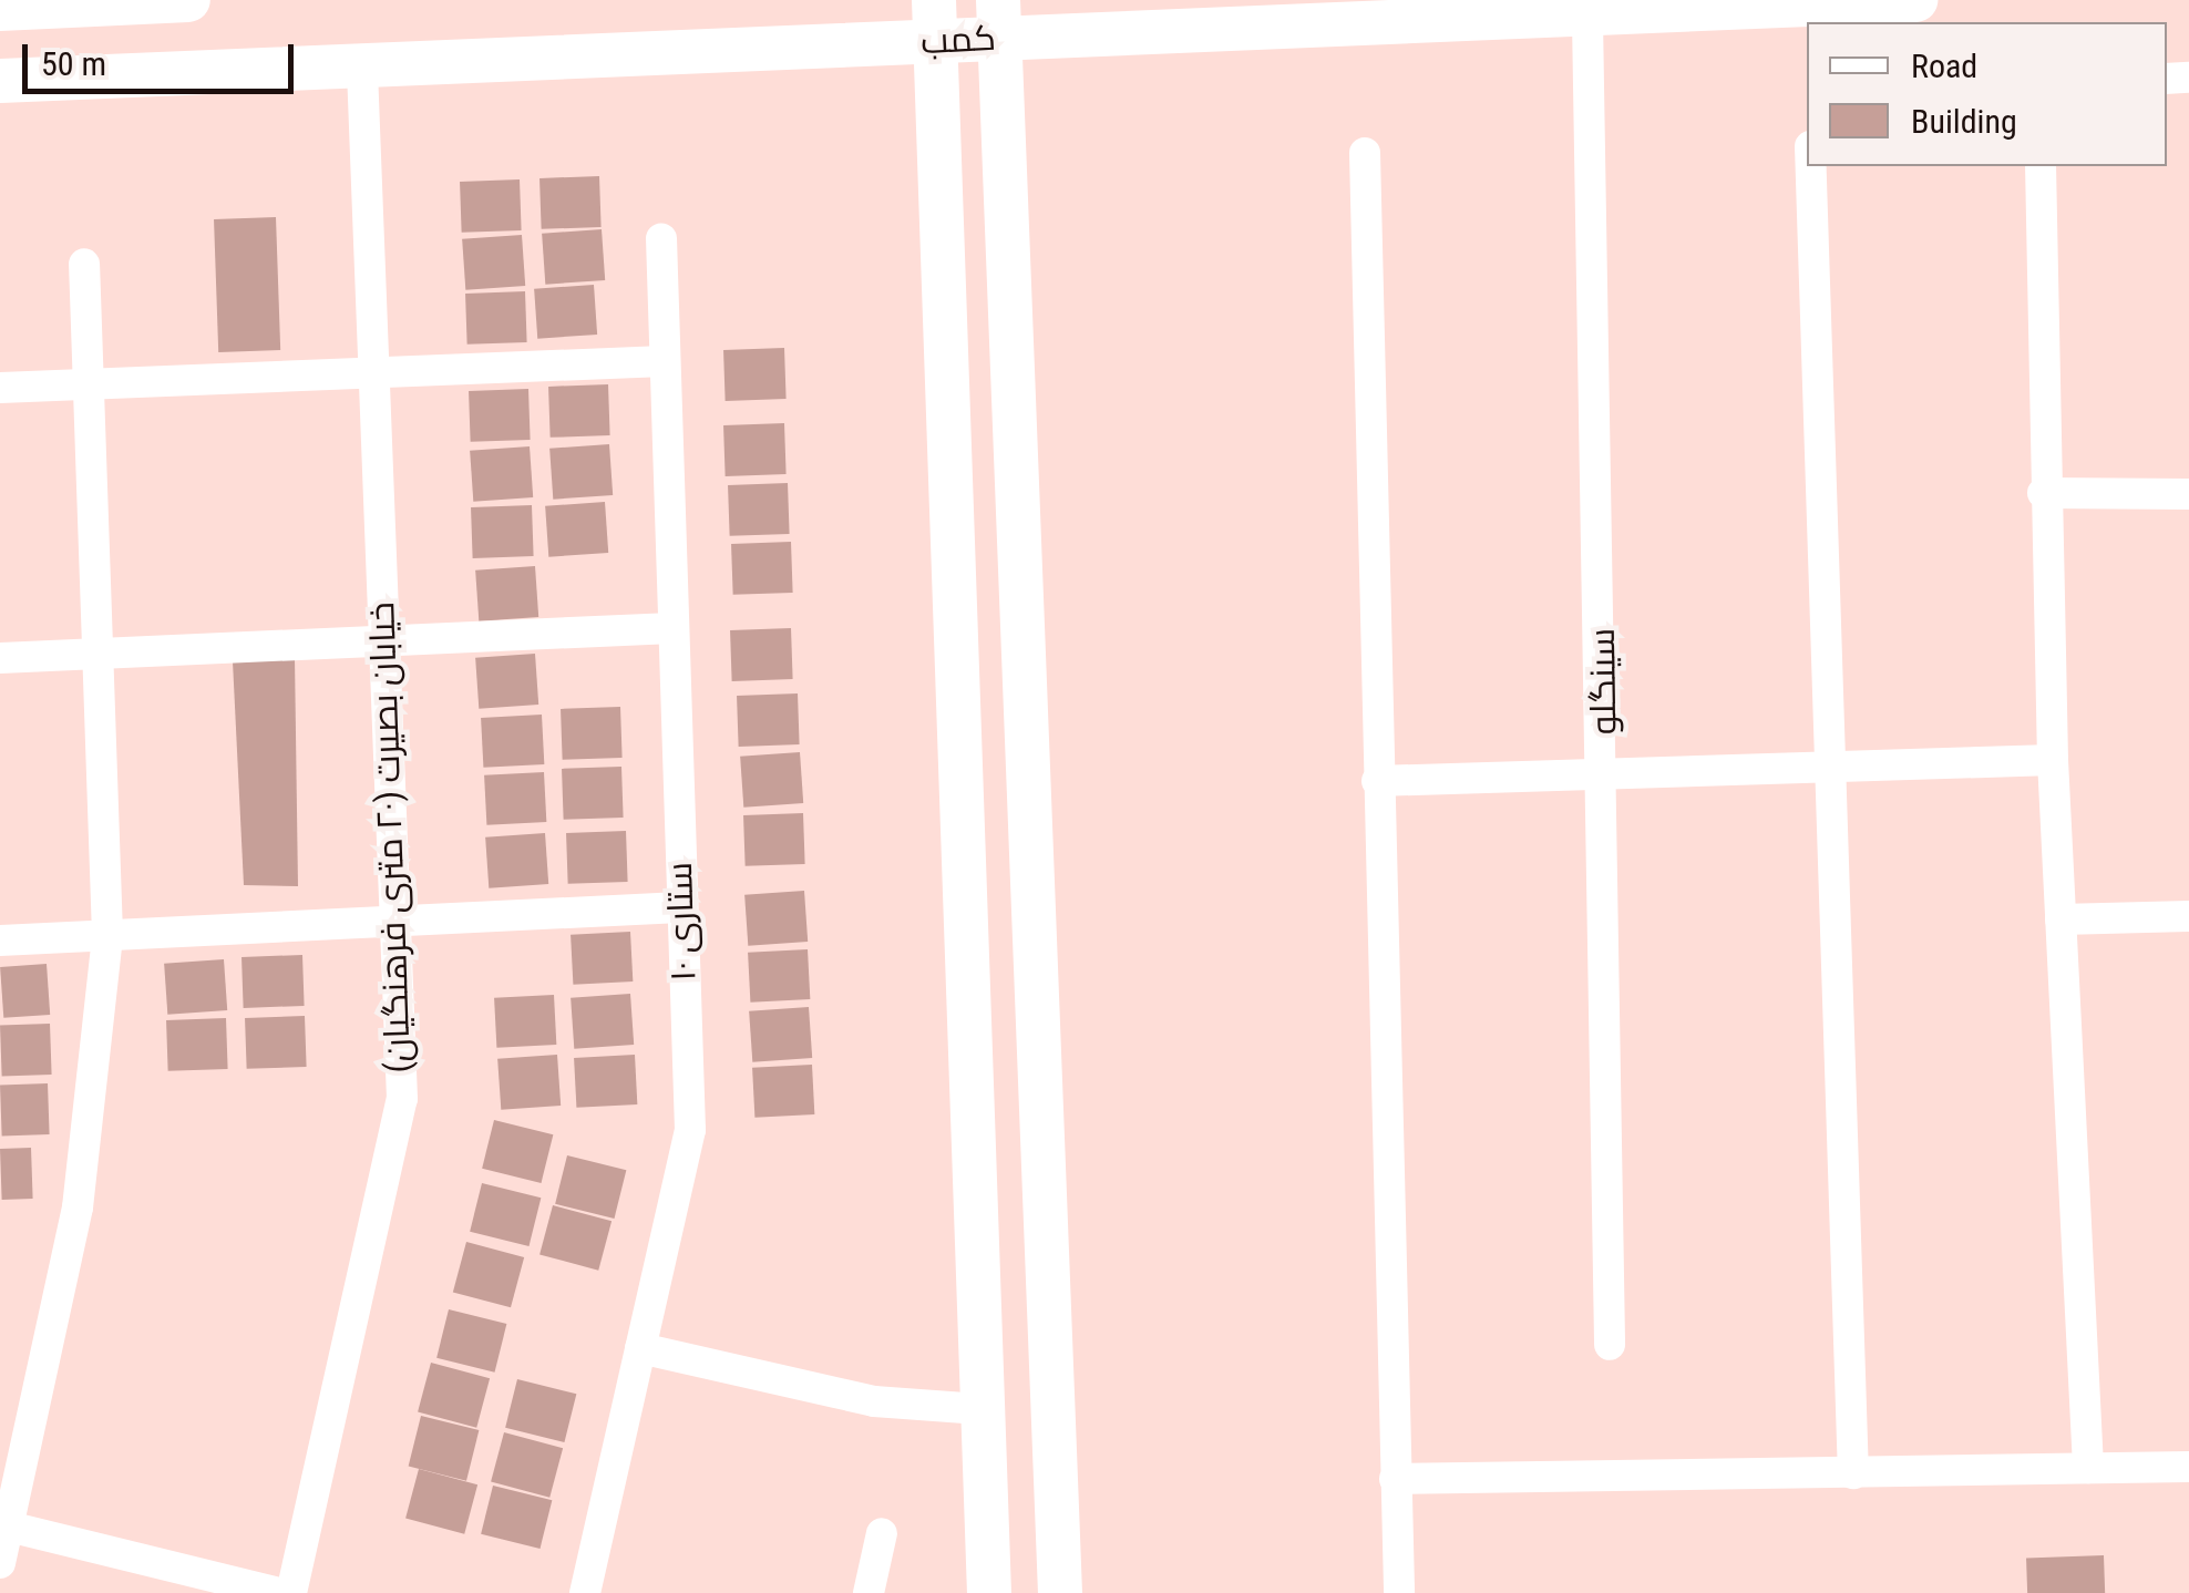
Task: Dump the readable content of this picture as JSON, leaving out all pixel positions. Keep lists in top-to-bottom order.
{
  "streets": {
    "street": [
      "کمب",
      "سینگلو",
      "خیابان بصیرت (۲۰ متری فرهنگیان)",
      "ستاری ۱۰"
    ]
  },
  "crossings": [
    ["کمب", "سینگلو"],
    ["کمب", "خیابان بصیرت (۲۰ متری فرهنگیان)"]
  ],
  "legend": ["Road", "Building"],
  "scale_bar": "50 m"
}
